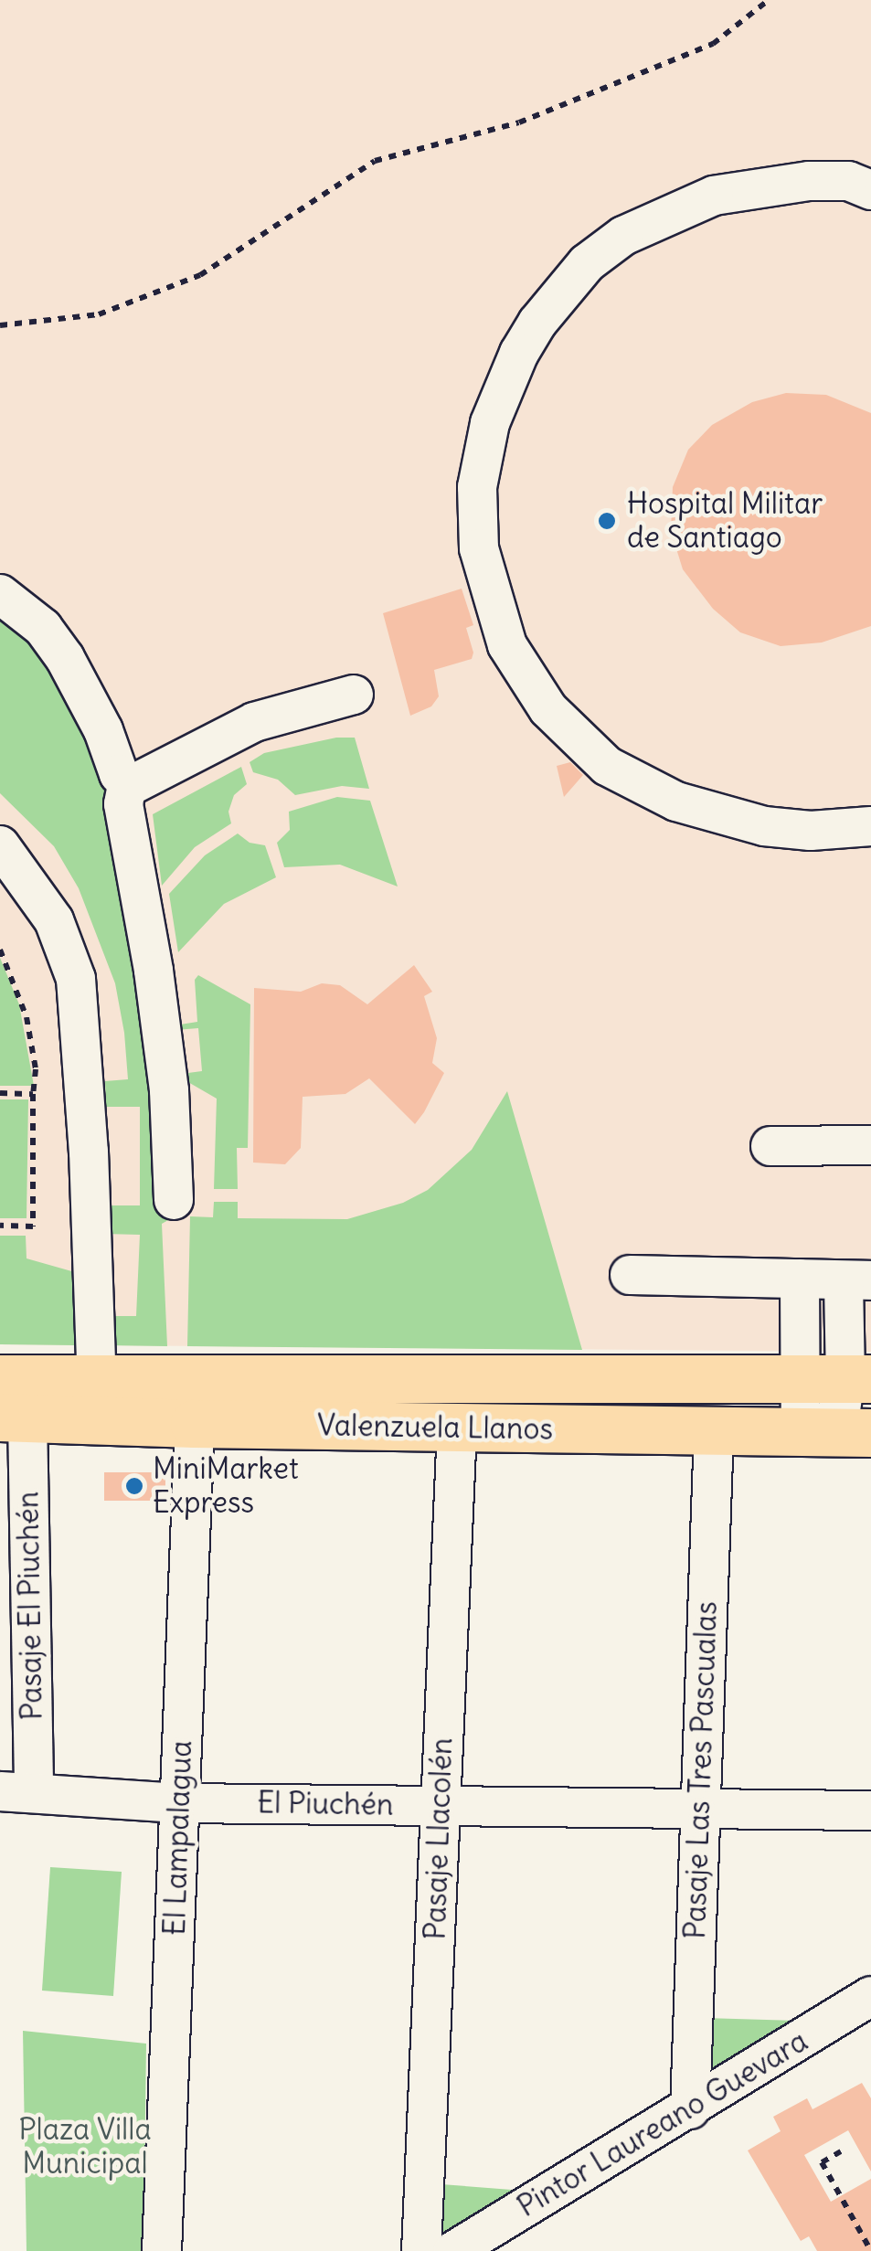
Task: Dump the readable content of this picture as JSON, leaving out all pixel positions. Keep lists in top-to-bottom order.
{
  "streets": {
    "main road": ["Valenzuela Llanos"],
    "street": [
      "Pasaje El Piuchén",
      "Pasaje Las Tres Pascualas",
      "El Piuchén",
      "El Lampalagua",
      "Pasaje Llacolén",
      "Pintor Laureano Guevara"
    ]
  },
  "crossings": [
    ["Valenzuela Llanos", "Pasaje El Piuchén"],
    ["Valenzuela Llanos", "Pasaje Las Tres Pascualas"],
    ["Valenzuela Llanos", "El Lampalagua"],
    ["Valenzuela Llanos", "Pasaje Llacolén"],
    ["Pasaje El Piuchén", "El Piuchén"],
    ["Pasaje Las Tres Pascualas", "El Piuchén"],
    ["Pasaje Las Tres Pascualas", "Pintor Laureano Guevara"],
    ["El Piuchén", "El Lampalagua"],
    ["El Piuchén", "Pasaje Llacolén"]
  ],
  "parks": ["Plaza Villa Municipal"],
  "places": ["Hospital Militar de Santiago", "MiniMarket Express"]
}
